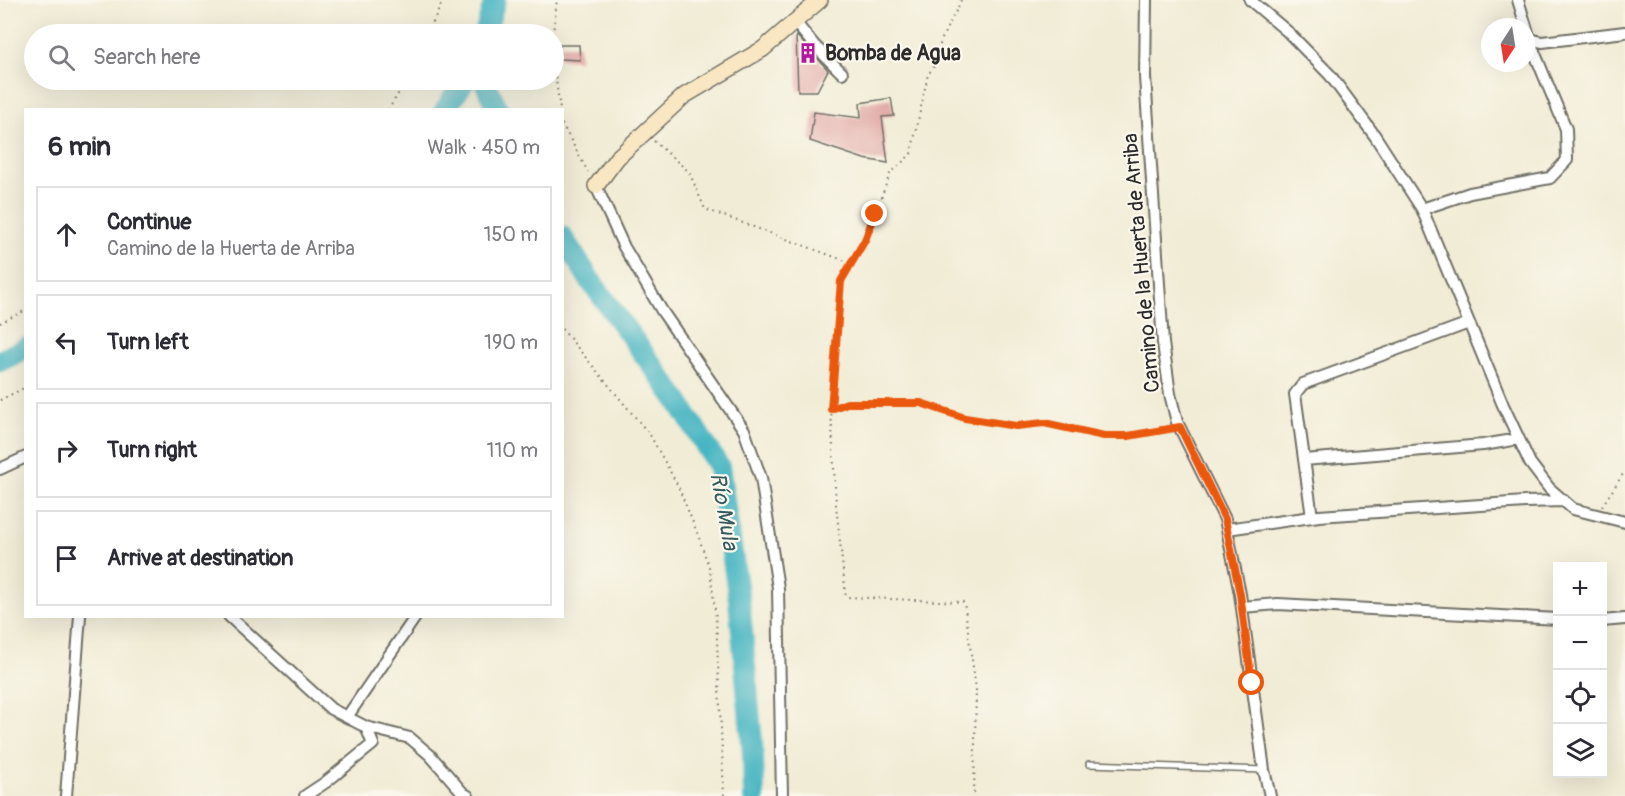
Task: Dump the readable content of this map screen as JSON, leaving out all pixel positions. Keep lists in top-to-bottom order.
{
  "streets": {
    "street": ["Camino de la Huerta de Arriba"]
  },
  "water": ["Río Mula"],
  "places": {
    "building": ["Bomba de Agua"]
  },
  "north": "bottom",
  "page": {
    "search": "Search here",
    "heading": ["6 min", "Walk · 450 m"],
    "list": [
      ["Continue", "Camino de la Huerta de Arriba", "150 m"],
      ["Turn left", "190 m"],
      ["Turn right", "110 m"],
      "Arrive at destination"
    ],
    "map_buttons": ["+", "−"]
  }
}
